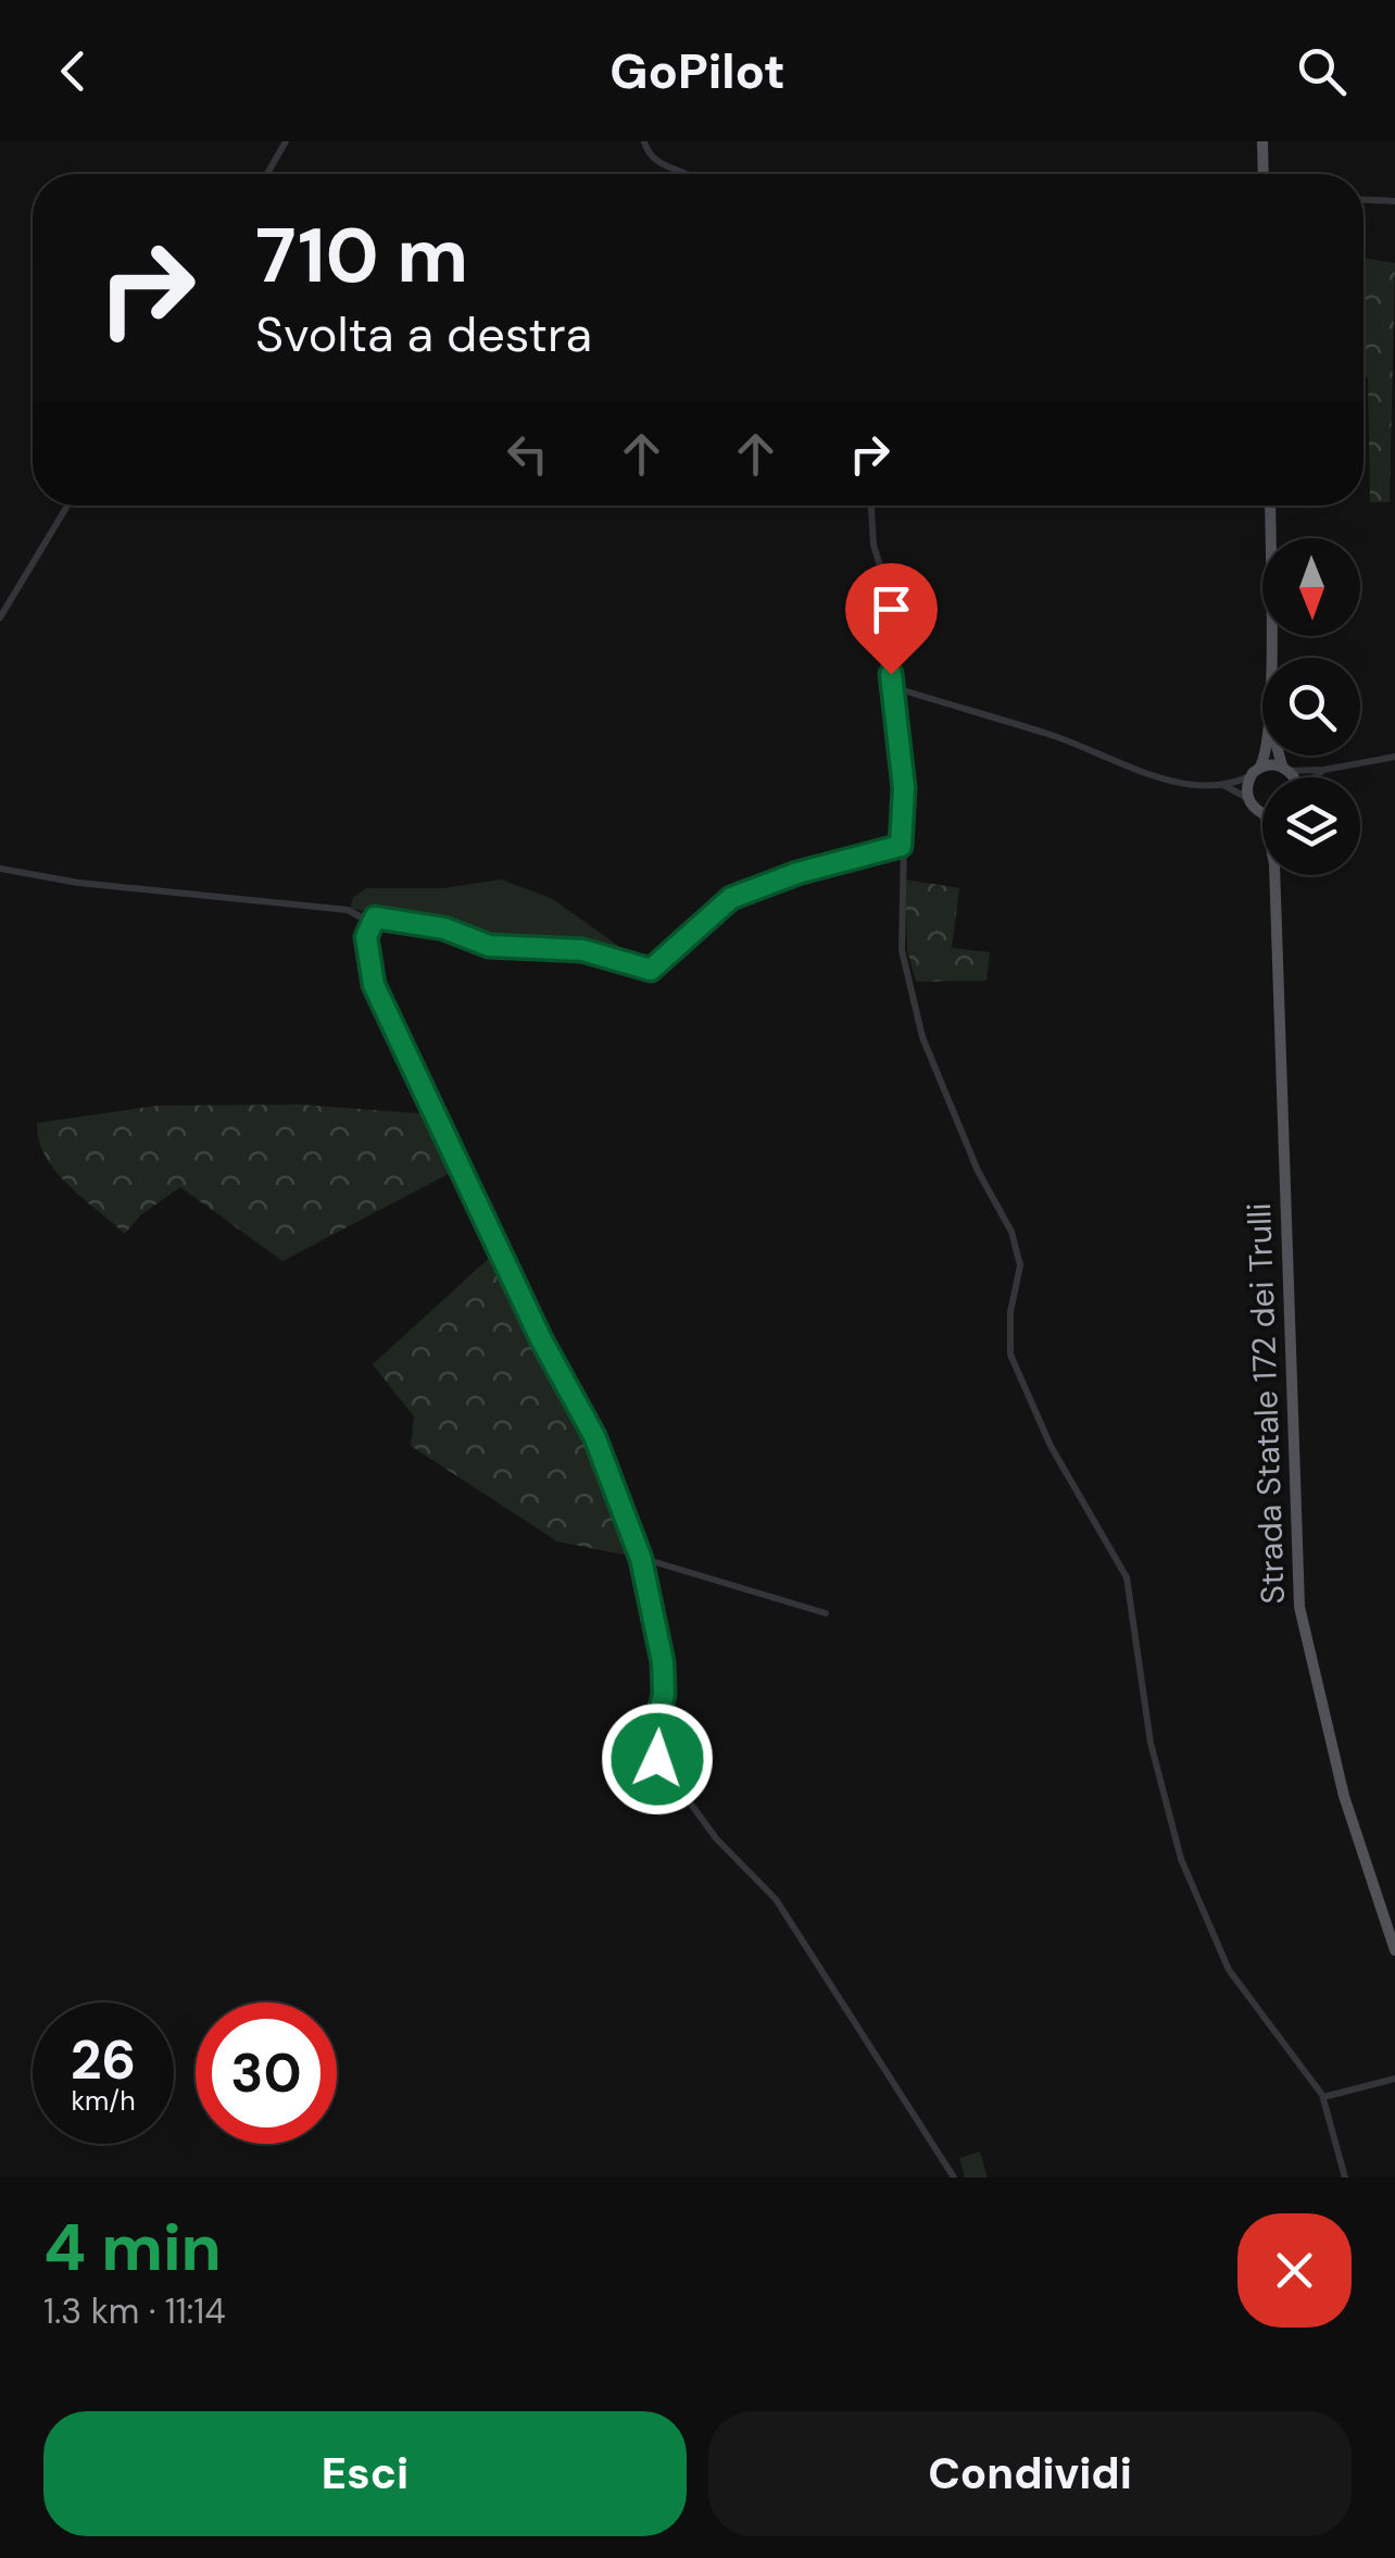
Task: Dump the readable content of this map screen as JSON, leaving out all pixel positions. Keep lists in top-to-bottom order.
{
  "streets": {
    "main road": ["Strada Statale 172 dei Trulli"]
  },
  "north": "bottom",
  "page": {
    "header": "GoPilot",
    "turn": ["710 m", "Svolta a destra"],
    "speed": "26 km/h",
    "limit": "30",
    "heading": ["4 min", "1.3 km · 11:14"],
    "buttons": ["Esci", "Condividi"]
  }
}
